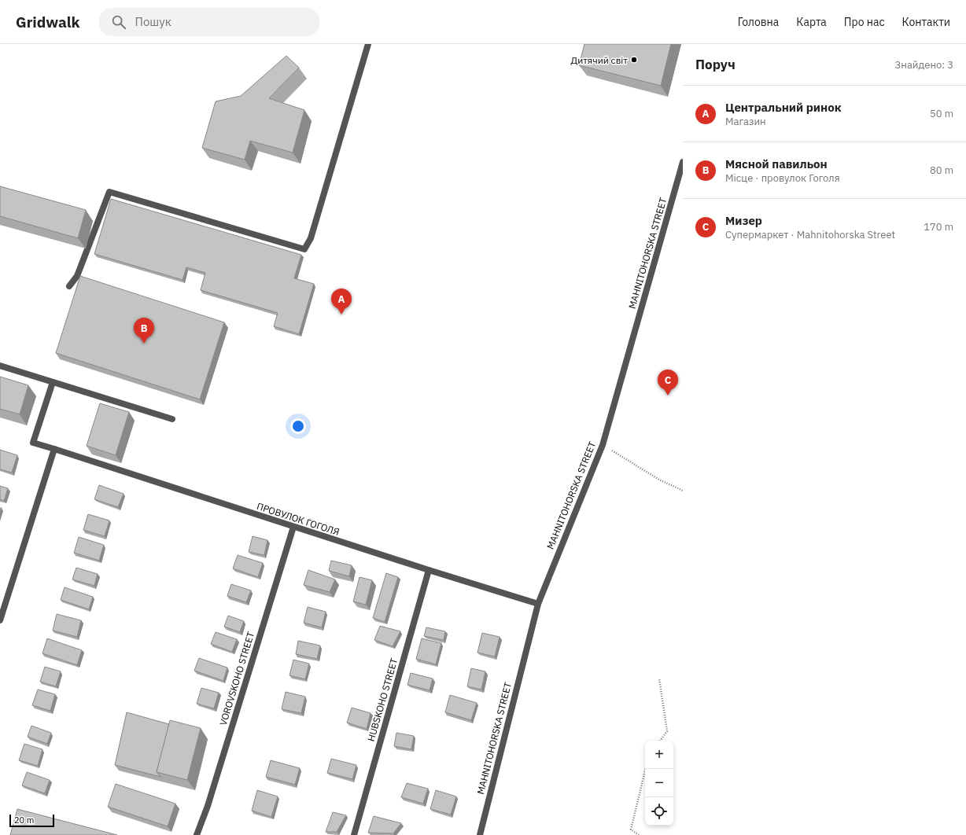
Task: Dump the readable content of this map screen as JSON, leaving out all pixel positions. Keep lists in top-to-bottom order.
{
  "streets": {
    "street": [
      "MAHNITOHORSKA STREET",
      "ПРОВУЛОК ГОГОЛЯ",
      "VOROVSKOHO STREET",
      "HUBSKOHO STREET"
    ]
  },
  "crossings": [
    ["MAHNITOHORSKA STREET", "ПРОВУЛОК ГОГОЛЯ"],
    ["ПРОВУЛОК ГОГОЛЯ", "VOROVSKOHO STREET"],
    ["ПРОВУЛОК ГОГОЛЯ", "HUBSKOHO STREET"]
  ],
  "places": ["Дитячий світ"],
  "scale_bar": "20 m",
  "page": {
    "header": "Gridwalk",
    "search": "Пошук",
    "nav": [
      "Головна",
      "Карта",
      "Про нас",
      "Контакти"
    ],
    "heading": ["Поруч", "Знайдено: 3"],
    "list": [
      {
        "mark": "A",
        "name": "Центральний ринок",
        "note": "Магазин",
        "value": "50 m"
      },
      {
        "mark": "B",
        "name": "Мясной павильон",
        "note": "Місце · провулок Гоголя",
        "value": "80 m"
      },
      {
        "mark": "C",
        "name": "Мизер",
        "note": "Супермаркет · Mahnitohorska Street",
        "value": "170 m"
      }
    ],
    "pins": ["A", "B", "C"],
    "map_buttons": ["+", "−"],
    "scale": "20 m"
  }
}
